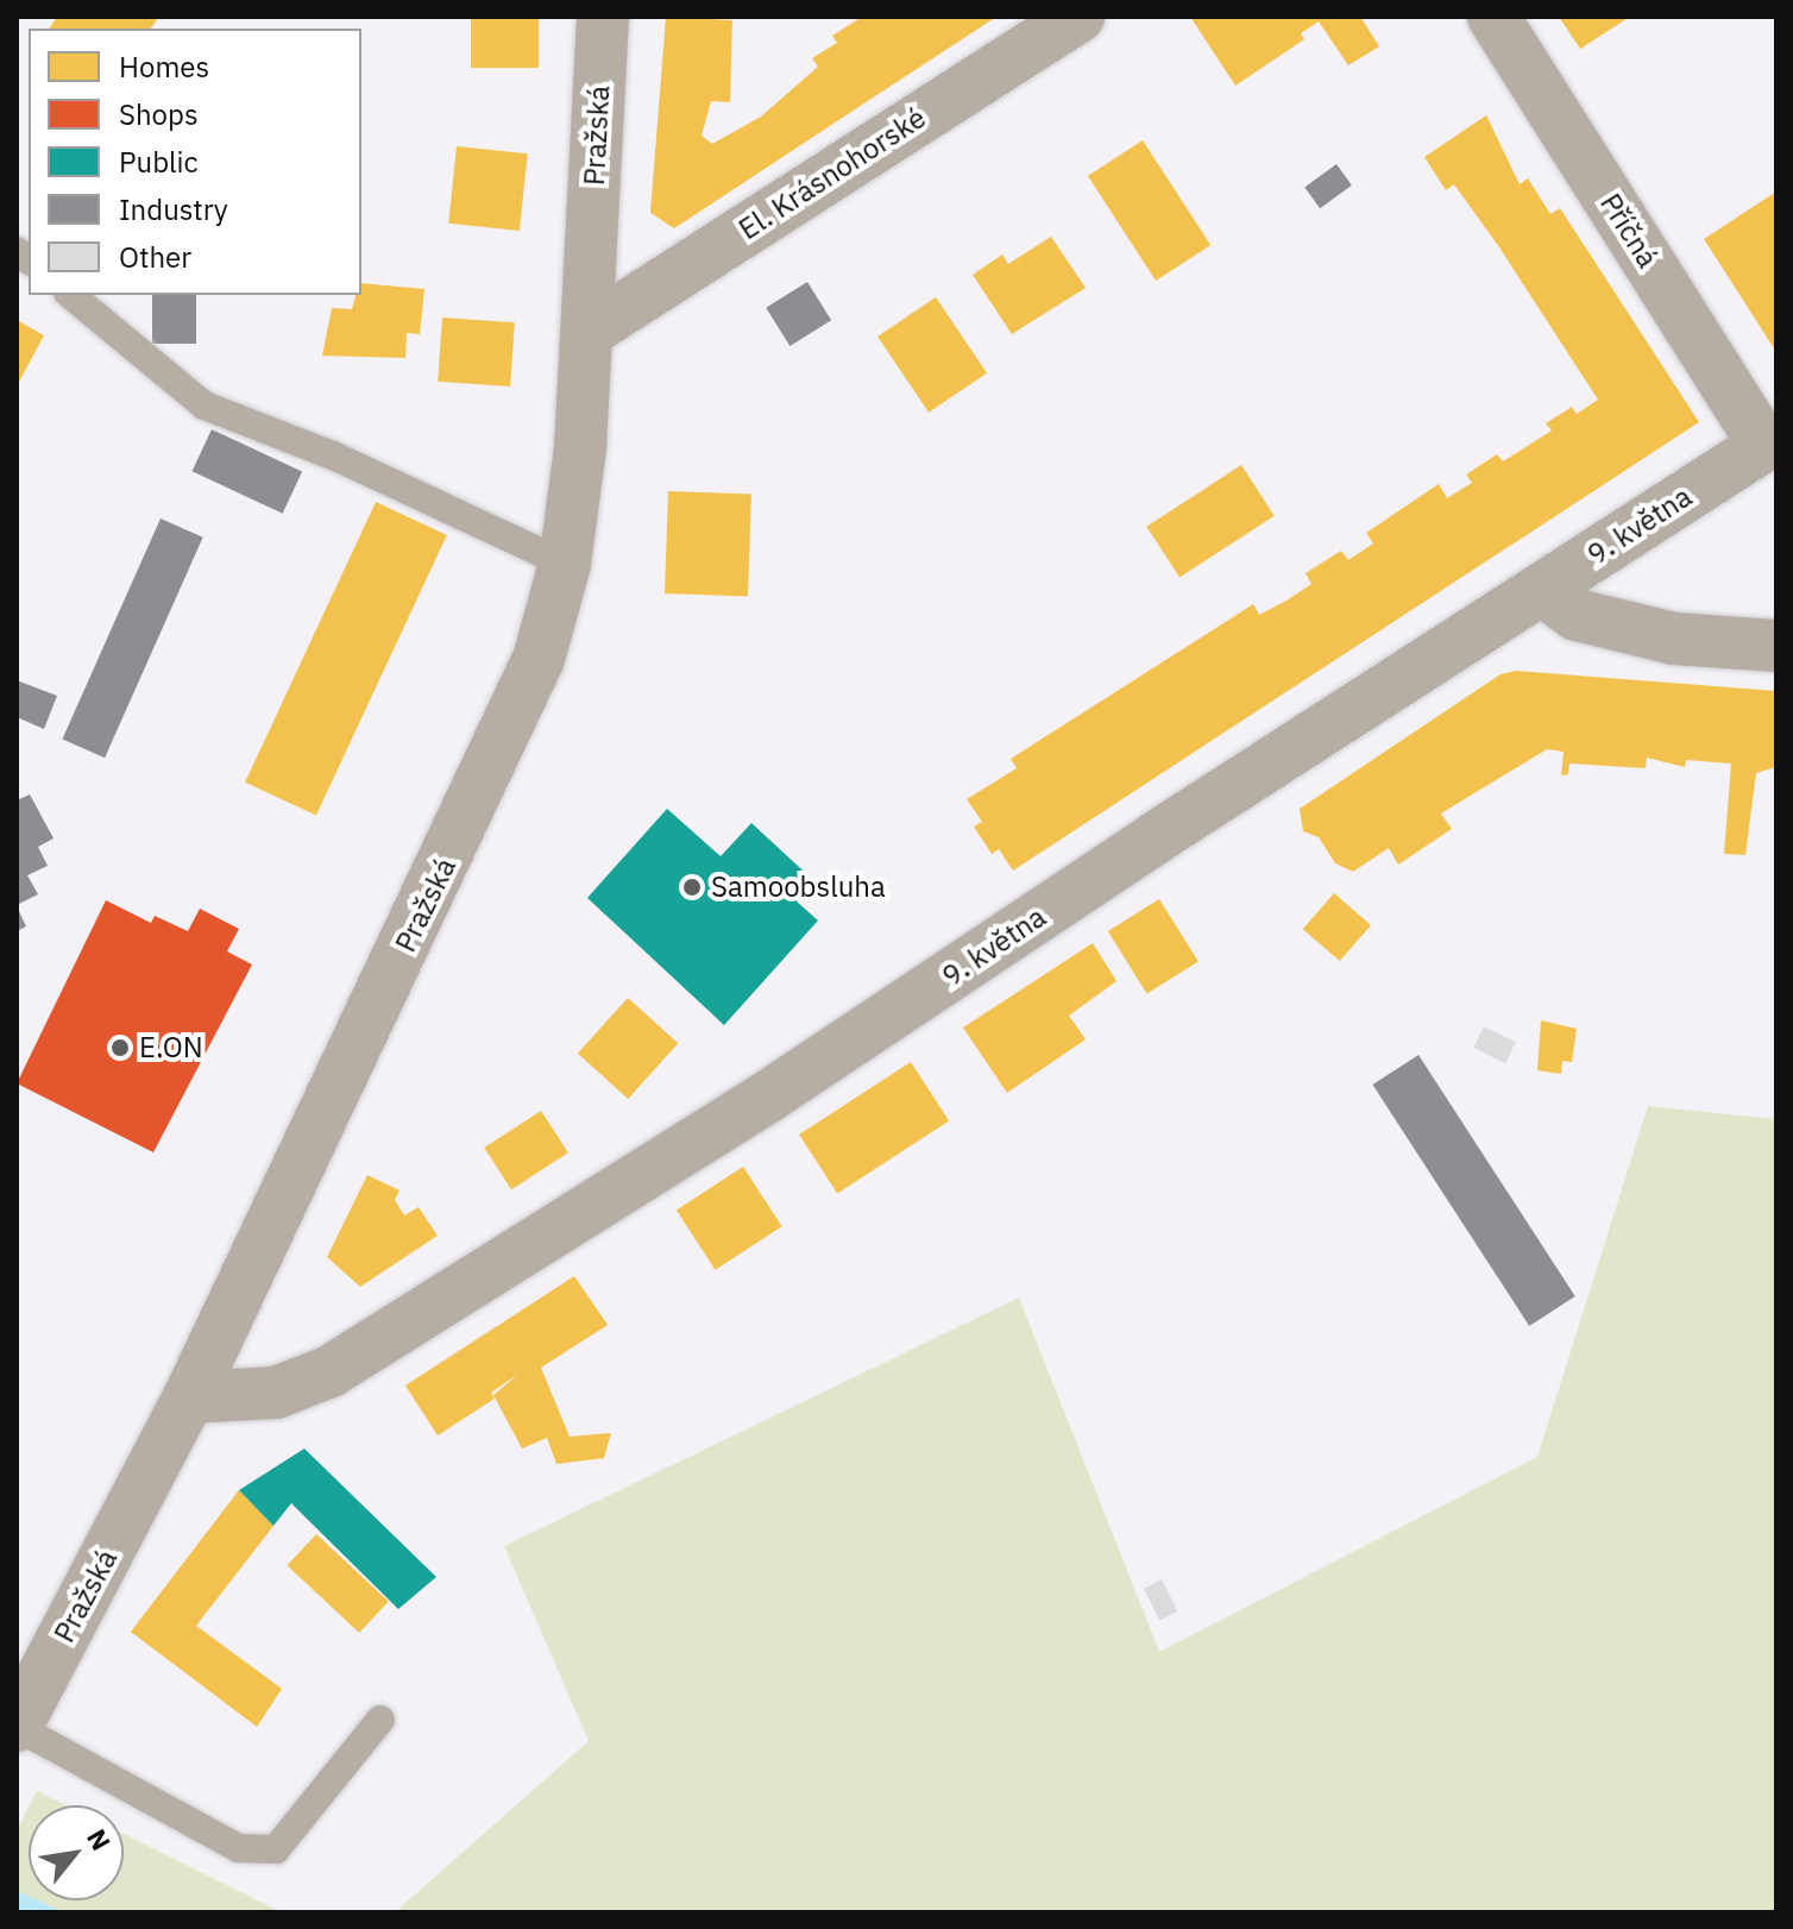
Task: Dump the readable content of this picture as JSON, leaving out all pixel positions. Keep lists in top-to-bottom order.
{
  "streets": {
    "street": [
      "Pražská",
      "El. Krásnohorské",
      "Příčná",
      "9. května"
    ]
  },
  "crossings": [
    ["Pražská", "El. Krásnohorské"],
    ["Pražská", "9. května"],
    ["Příčná", "9. května"]
  ],
  "places": ["Samoobsluha", "E.ON"],
  "legend": [
    "Homes",
    "Shops",
    "Public",
    "Industry",
    "Other"
  ],
  "north": "top right"
}
